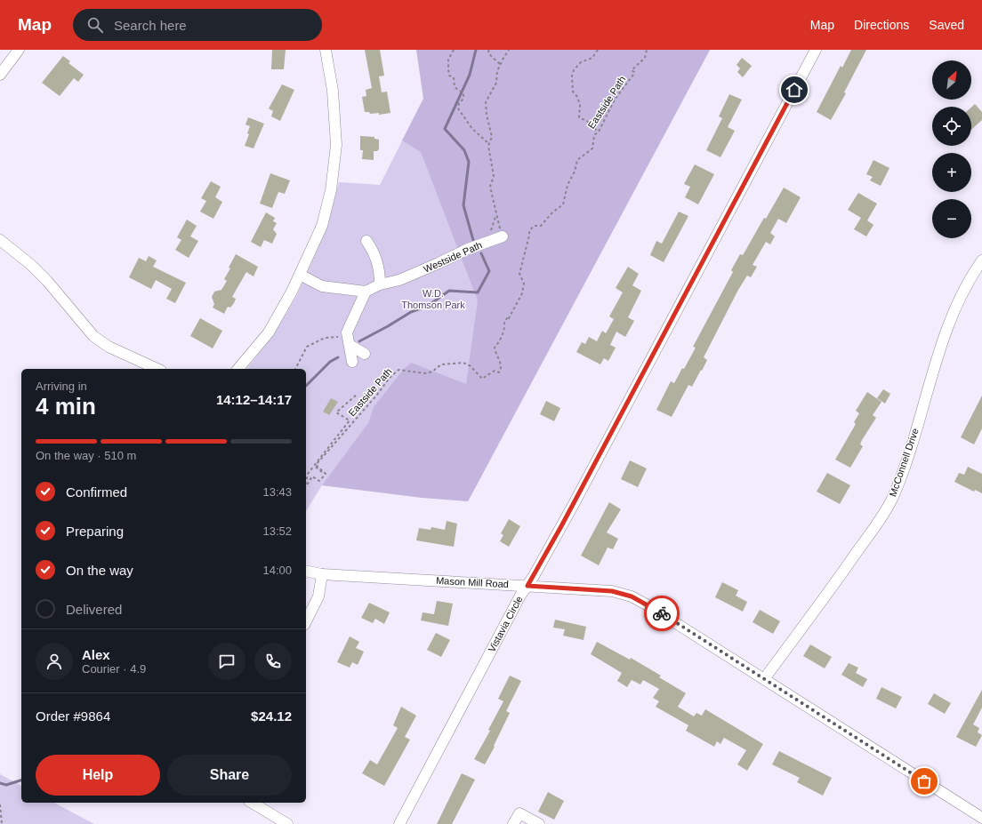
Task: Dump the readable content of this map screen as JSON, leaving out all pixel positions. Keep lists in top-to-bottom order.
{
  "streets": {
    "street": [
      "Westside Path",
      "McConnell Drive",
      "Mason Mill Road",
      "Vistavia Circle"
    ],
    "path": ["Eastside Path"]
  },
  "crossings": [
    ["McConnell Drive", "Mason Mill Road"],
    ["Mason Mill Road", "Vistavia Circle"]
  ],
  "parks": ["W.D. Thomson Park"],
  "north": "top right",
  "page": {
    "header": "Map",
    "search": "Search here",
    "nav": ["Map", "Directions", "Saved"],
    "map_buttons": ["+", "−"],
    "heading": ["4 min", "Arriving in", "14:12–14:17"],
    "panel": [
      "Alex",
      "Courier · 4.9",
      "Order #9864",
      "$24.12"
    ],
    "bar": "On the way · 510 m",
    "list": [
      ["Confirmed", "13:43"],
      ["Preparing", "13:52"],
      ["On the way", "14:00"],
      "Delivered"
    ],
    "buttons": ["Help", "Share"]
  }
}
